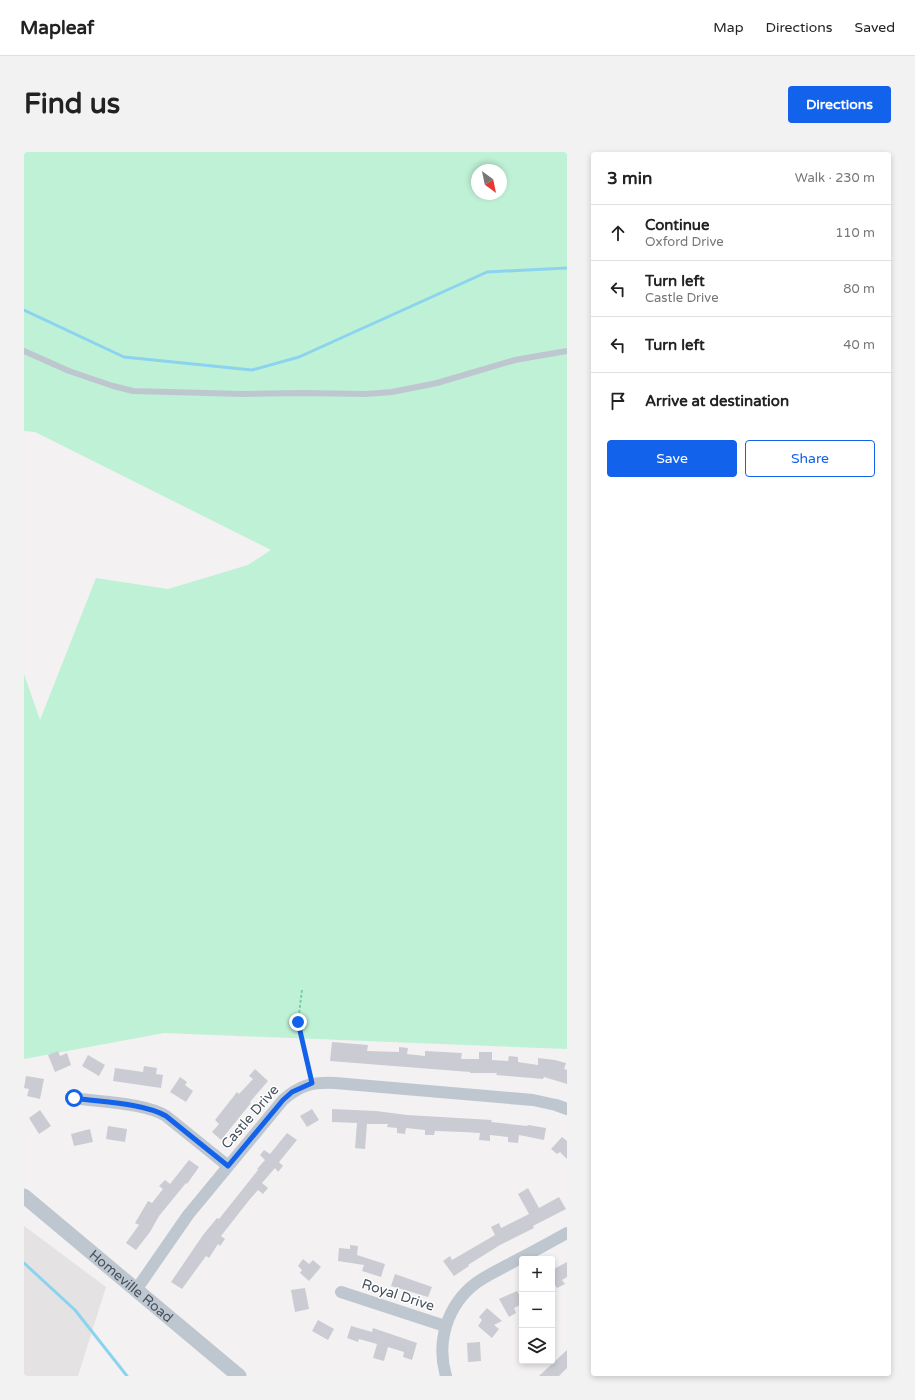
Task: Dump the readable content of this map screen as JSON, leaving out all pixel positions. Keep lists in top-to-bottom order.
{
  "streets": {
    "street": ["Castle Drive", "Homeville Road", "Royal Drive"]
  },
  "crossings": [
    ["Castle Drive", "Homeville Road"]
  ],
  "north": "bottom right",
  "page": {
    "header": "Mapleaf",
    "nav": ["Map", "Directions", "Saved"],
    "buttons": [
      "Directions",
      ["Save", "Share"]
    ],
    "title": "Find us",
    "heading": ["3 min", "Walk · 230 m"],
    "list": [
      ["Continue", "Oxford Drive", "110 m"],
      ["Turn left", "Castle Drive", "80 m"],
      ["Turn left", "40 m"],
      "Arrive at destination"
    ],
    "map_buttons": ["+", "−"]
  }
}
